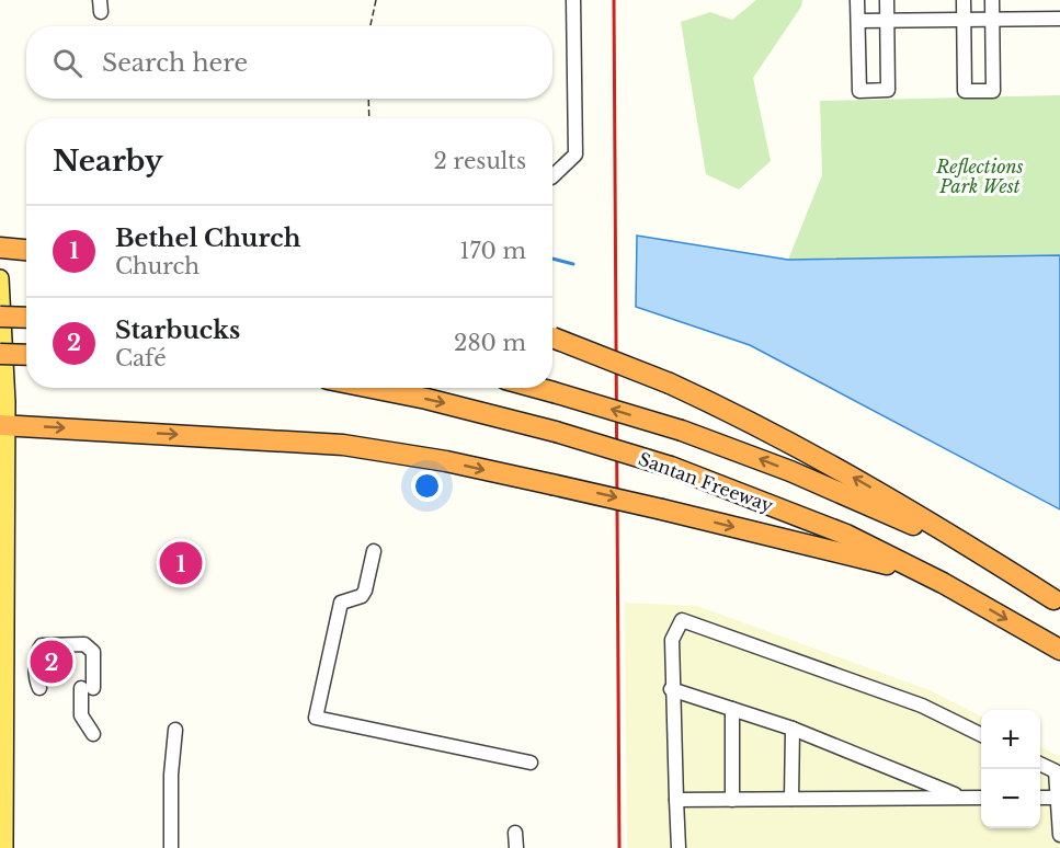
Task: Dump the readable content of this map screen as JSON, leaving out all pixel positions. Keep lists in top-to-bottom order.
{
  "streets": {
    "highway": ["Santan Freeway"]
  },
  "parks": ["Reflections Park West"],
  "page": {
    "search": "Search here",
    "heading": ["Nearby", "2 results"],
    "list": [
      {
        "mark": "1",
        "name": "Bethel Church",
        "note": "Church",
        "value": "170 m"
      },
      {
        "mark": "2",
        "name": "Starbucks",
        "note": "Café",
        "value": "280 m"
      }
    ],
    "pins": ["1", "2"],
    "map_buttons": ["+", "−"]
  }
}
